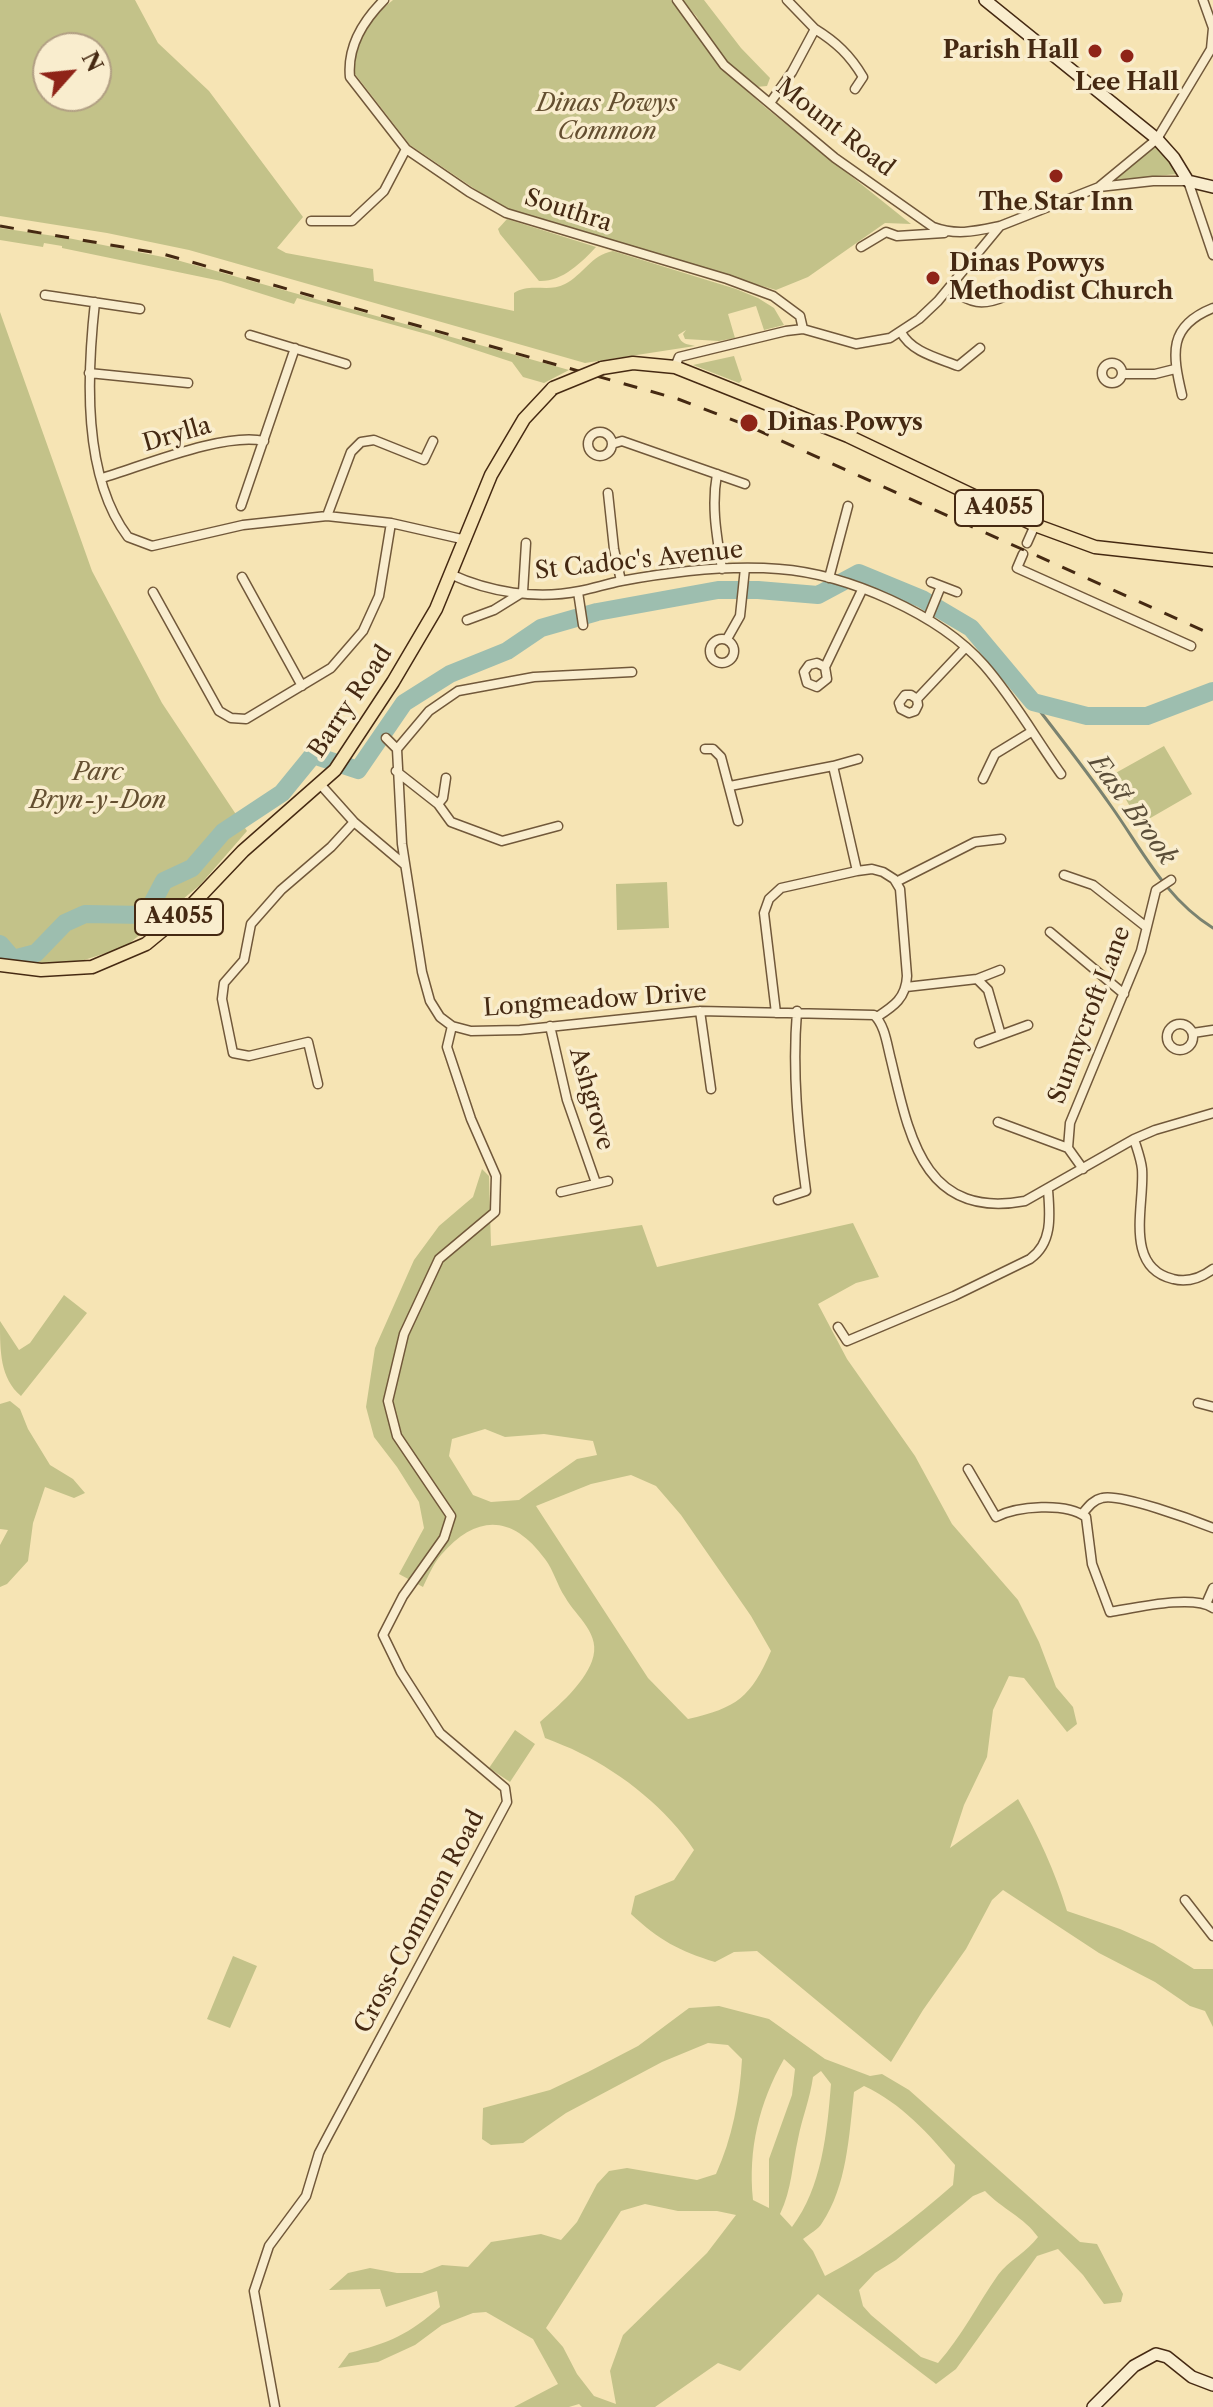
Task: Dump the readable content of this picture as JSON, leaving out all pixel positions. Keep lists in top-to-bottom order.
{
  "streets": {
    "main road": ["A4055", "Barry Road"],
    "street": [
      "Mount Road",
      "Southra",
      "Drylla",
      "St Cadoc's Avenue",
      "Longmeadow Drive",
      "Sunnycroft Lane",
      "Ashgrove",
      "Cross-Common Road"
    ]
  },
  "crossings": [
    ["A4055", "Barry Road"],
    ["St Cadoc's Avenue", "Barry Road"],
    ["Longmeadow Drive", "Ashgrove"],
    ["Longmeadow Drive", "Cross-Common Road"]
  ],
  "water": ["East Brook"],
  "parks": ["Dinas Powys Common", "Parc Bryn-y-Don"],
  "places": [
    "Parish Hall",
    "Lee Hall",
    "The Star Inn",
    "Dinas Powys Methodist Church",
    "Dinas Powys"
  ],
  "north": "top right"
}
